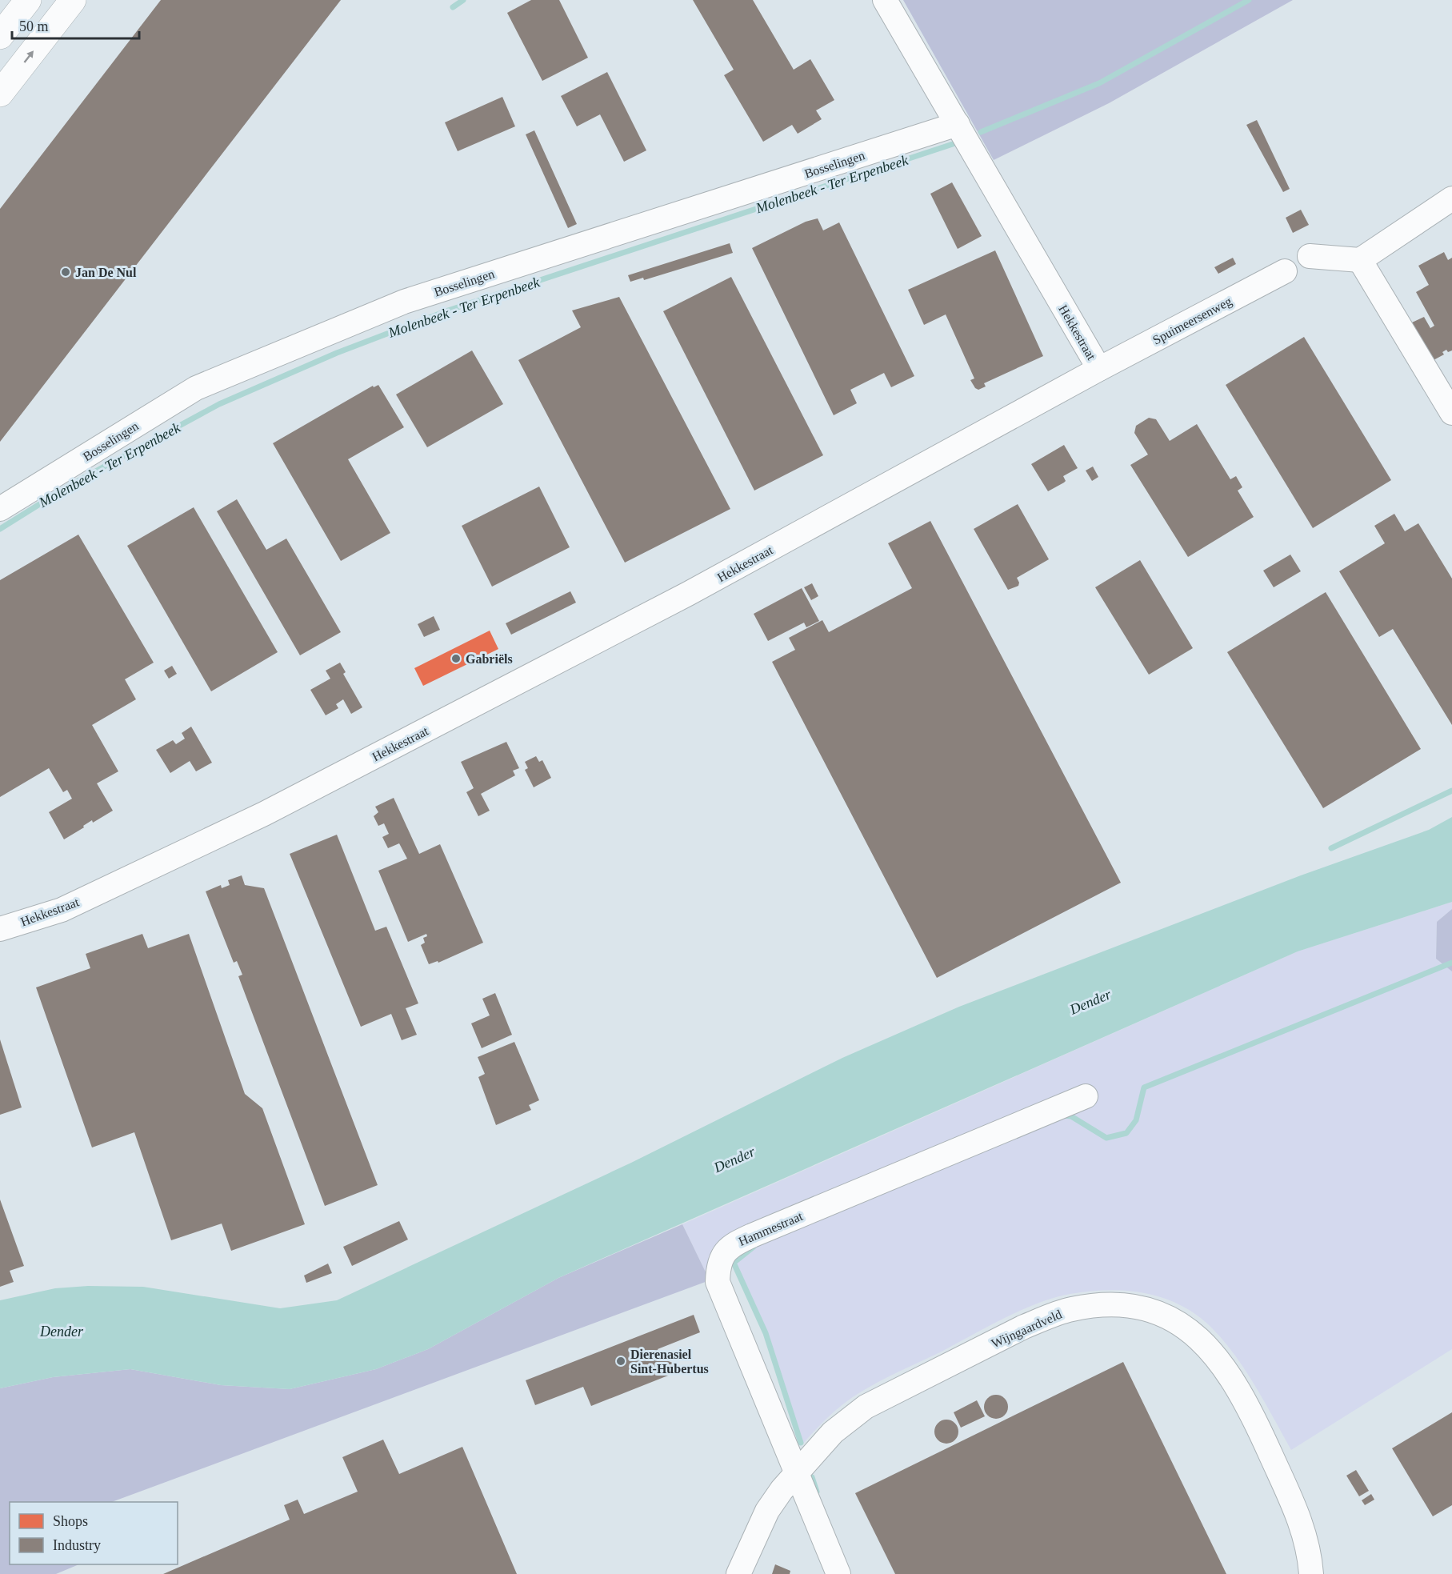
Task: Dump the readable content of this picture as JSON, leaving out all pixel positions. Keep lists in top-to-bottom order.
{
  "streets": {
    "street": [
      "Bosselingen",
      "Spuimeersenweg",
      "Hekkestraat",
      "Hammestraat",
      "Wijngaardveld"
    ]
  },
  "crossings": [
    ["Bosselingen", "Hekkestraat"],
    ["Spuimeersenweg", "Hekkestraat"],
    ["Hammestraat", "Wijngaardveld"]
  ],
  "water": ["Molenbeek - Ter Erpenbeek", "Dender"],
  "places": ["Jan De Nul", "Gabriëls", "Dierenasiel Sint-Hubertus"],
  "legend": ["Shops", "Industry"],
  "scale_bar": "50 m"
}
